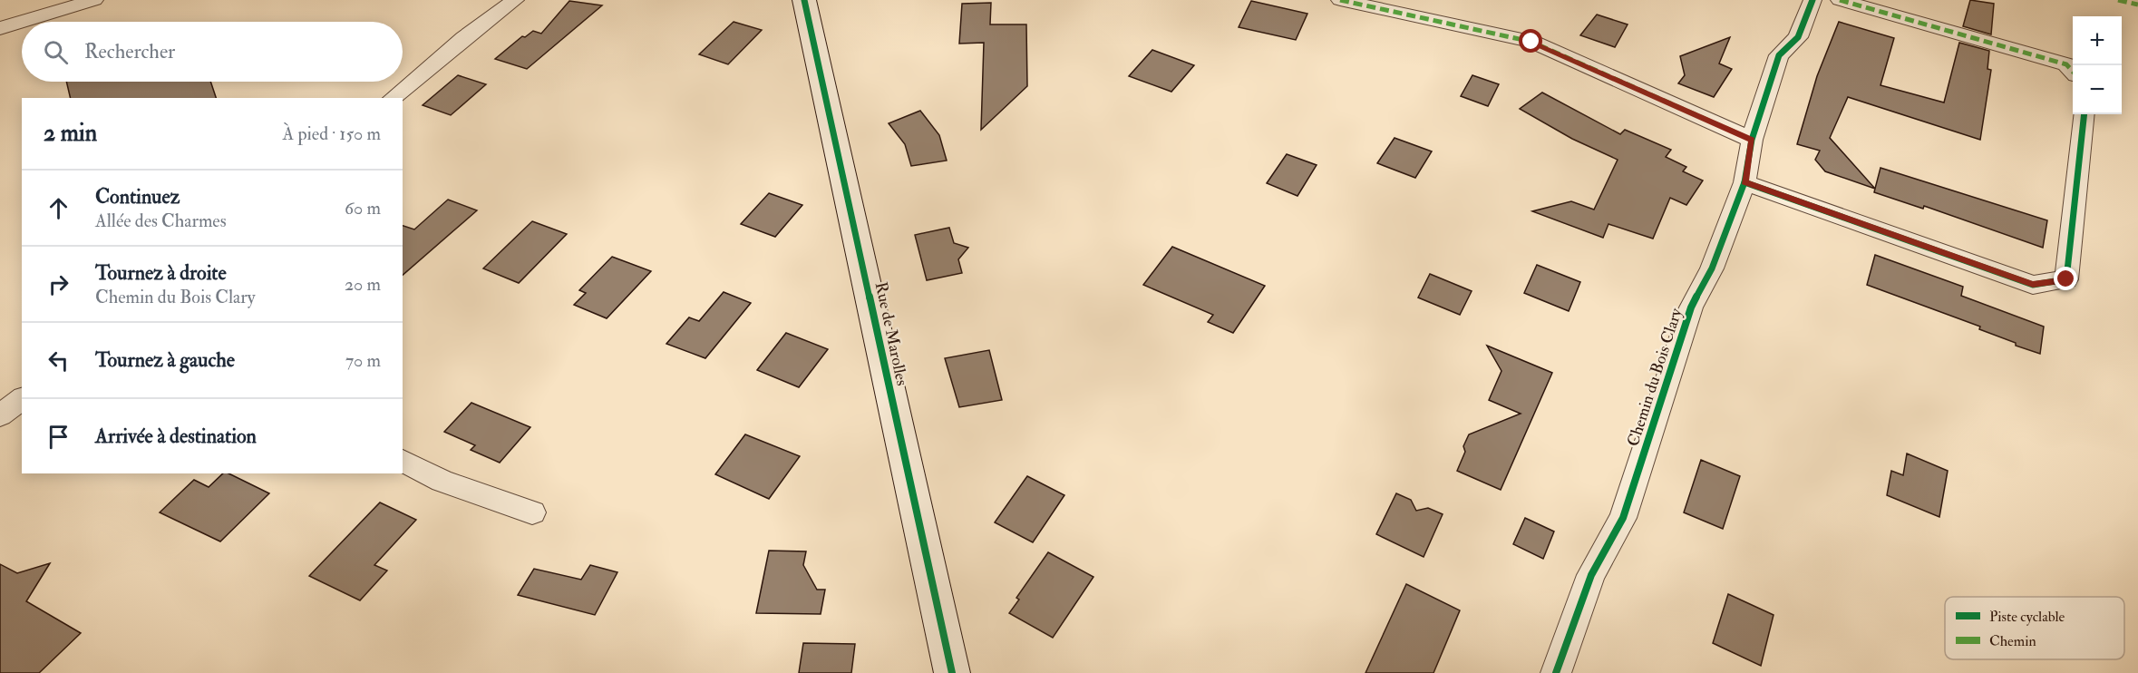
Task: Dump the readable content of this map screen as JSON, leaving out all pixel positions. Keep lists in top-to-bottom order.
{
  "streets": {
    "street": ["Rue de Marolles", "Chemin du Bois Clary"]
  },
  "legend": ["Piste cyclable", "Chemin"],
  "page": {
    "map_buttons": ["+", "−"],
    "search": "Rechercher",
    "heading": ["2 min", "À pied · 150 m"],
    "list": [
      ["Continuez", "Allée des Charmes", "60 m"],
      ["Tournez à droite", "Chemin du Bois Clary", "20 m"],
      ["Tournez à gauche", "70 m"],
      "Arrivée à destination"
    ]
  }
}
